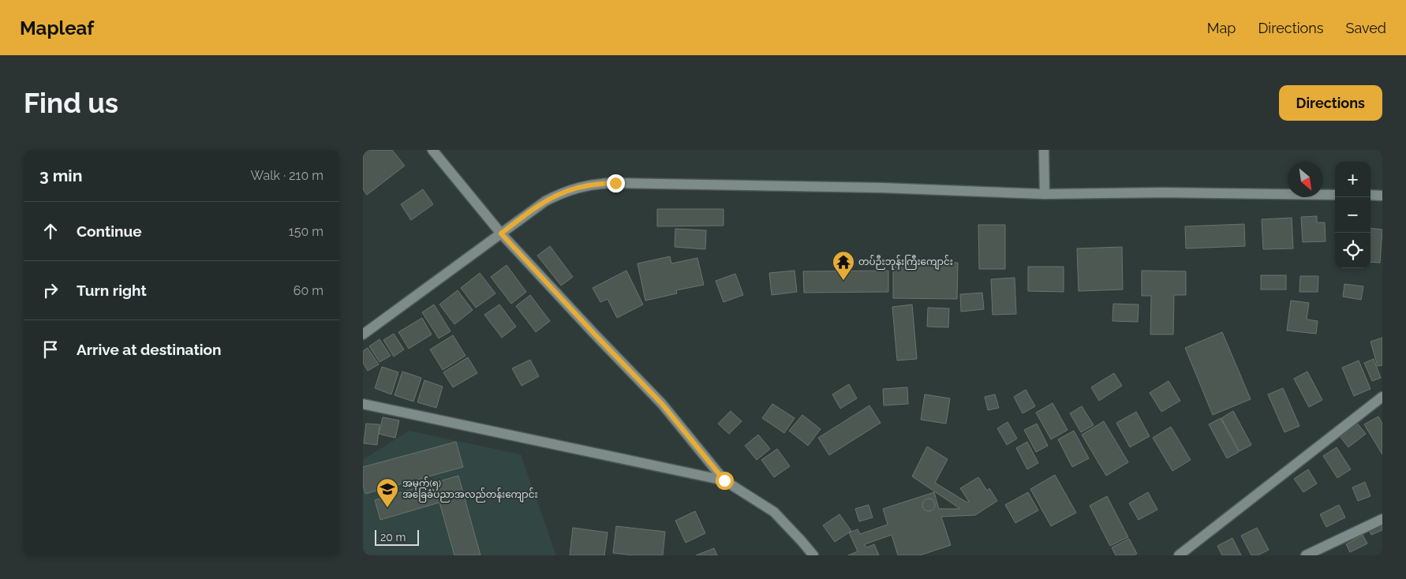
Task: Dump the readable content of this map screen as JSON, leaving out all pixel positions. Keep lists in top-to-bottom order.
{
  "places": {
    "temple": ["တပ်ဉီးဘုန်းကြီးကျောင်း"],
    "school or university": ["အမှတ်(၅) အခြေခံပညာအလည်တန်းကျောင်း"]
  },
  "scale_bar": "20 m",
  "north": "bottom right",
  "page": {
    "header": "Mapleaf",
    "nav": ["Map", "Directions", "Saved"],
    "buttons": "Directions",
    "title": "Find us",
    "heading": ["3 min", "Walk · 210 m"],
    "map_buttons": ["+", "−"],
    "list": [
      ["Continue", "150 m"],
      ["Turn right", "60 m"],
      "Arrive at destination"
    ],
    "scale": "20 m"
  }
}
